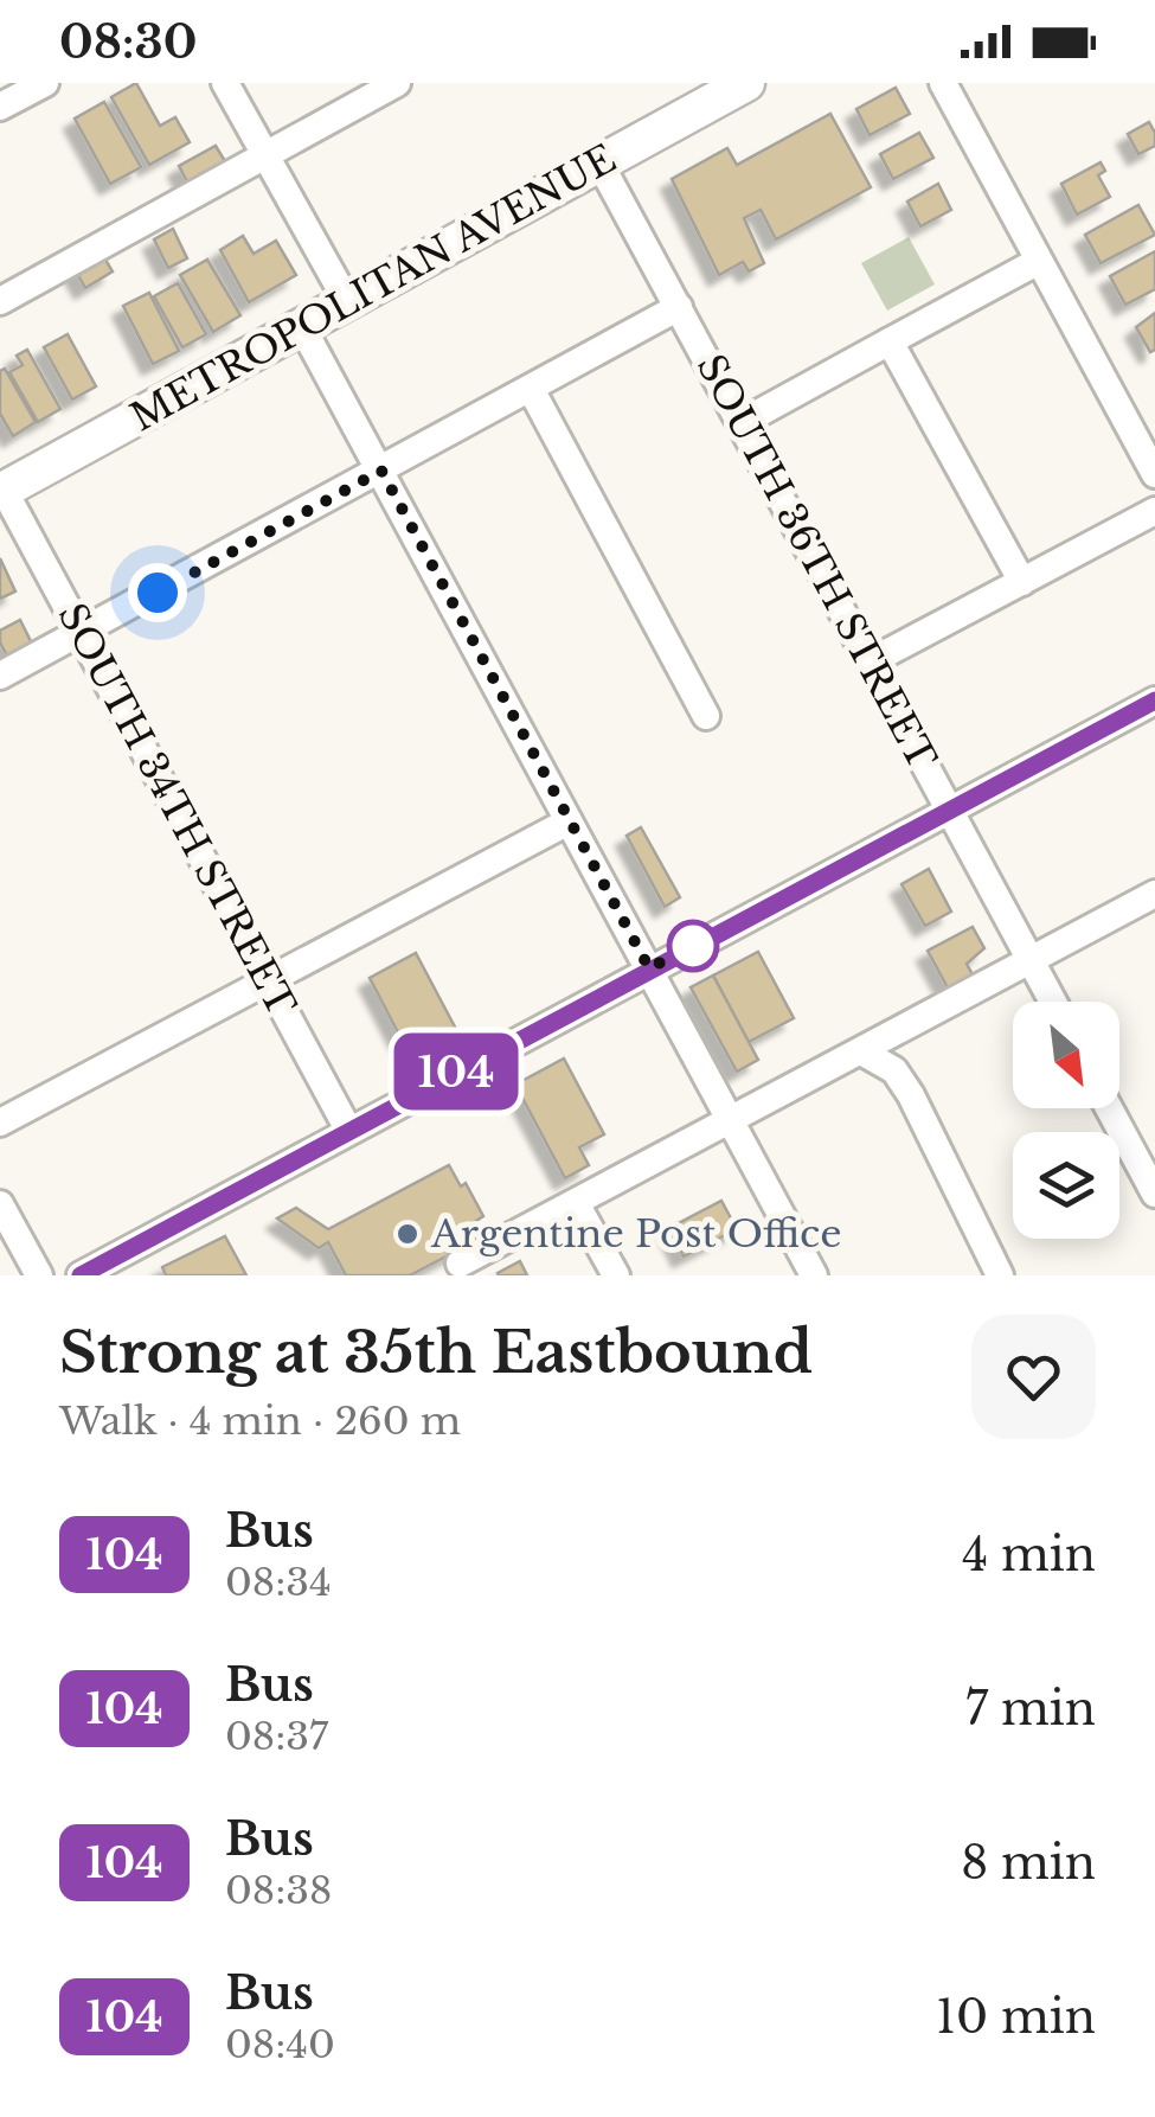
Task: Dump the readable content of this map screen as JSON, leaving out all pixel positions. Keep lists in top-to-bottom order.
{
  "streets": {
    "main road": ["METROPOLITAN AVENUE"],
    "street": ["SOUTH 36TH STREET", "SOUTH 34TH STREET"]
  },
  "crossings": [
    ["METROPOLITAN AVENUE", "SOUTH 36TH STREET"],
    ["METROPOLITAN AVENUE", "SOUTH 34TH STREET"]
  ],
  "places": ["Argentine Post Office"],
  "lines": ["bus line 104"],
  "north": "bottom right",
  "page": {
    "status": "08:30",
    "on_map": "104",
    "heading": ["Strong at 35th Eastbound", "Walk · 4 min · 260 m"],
    "list": [
      {
        "mark": "104",
        "name": "Bus",
        "note": "08:34",
        "value": "4 min"
      },
      {
        "mark": "104",
        "name": "Bus",
        "note": "08:37",
        "value": "7 min"
      },
      {
        "mark": "104",
        "name": "Bus",
        "note": "08:38",
        "value": "8 min"
      },
      {
        "mark": "104",
        "name": "Bus",
        "note": "08:40",
        "value": "10 min"
      }
    ]
  }
}
